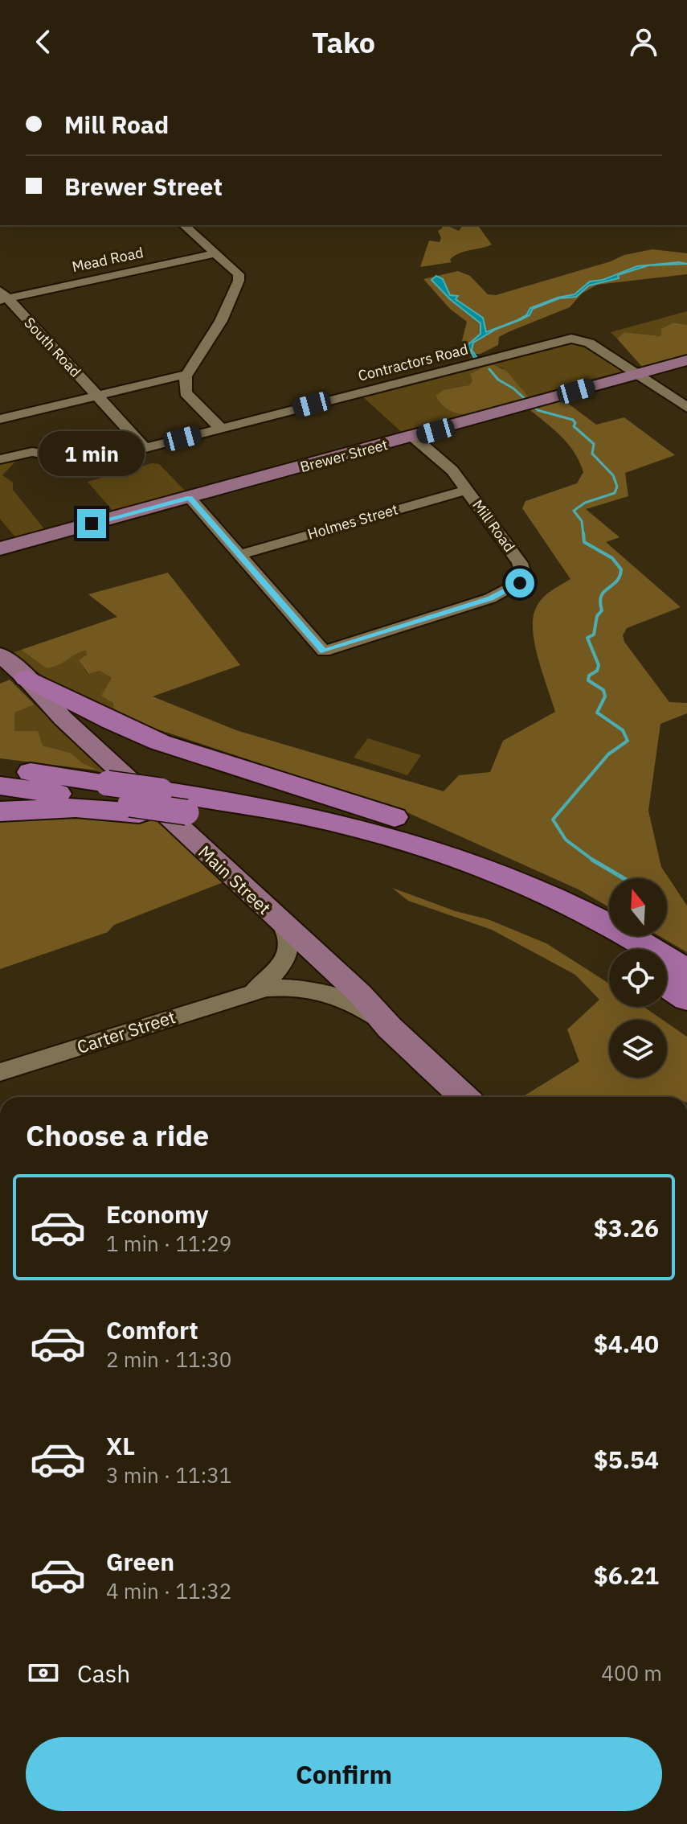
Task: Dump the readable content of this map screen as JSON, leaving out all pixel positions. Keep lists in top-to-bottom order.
{
  "streets": {
    "main road": ["Brewer Street", "Main Street"],
    "street": [
      "Mead Road",
      "South Road",
      "Contractors Road",
      "Holmes Street",
      "Mill Road",
      "Carter Street"
    ]
  },
  "crossings": [
    ["Mead Road", "South Road"],
    ["South Road", "Contractors Road"],
    ["Contractors Road", "Brewer Street"],
    ["Brewer Street", "Mill Road"],
    ["Holmes Street", "Mill Road"],
    ["Main Street", "Carter Street"]
  ],
  "north": "top",
  "page": {
    "header": "Tako",
    "banner": ["Mill Road", "Brewer Street"],
    "bubble": "1 min",
    "heading": "Choose a ride",
    "list": [
      {
        "name": "Economy",
        "note": "1 min · 11:29",
        "value": "$3.26"
      },
      {
        "name": "Comfort",
        "note": "2 min · 11:30",
        "value": "$4.40"
      },
      {
        "name": "XL",
        "note": "3 min · 11:31",
        "value": "$5.54"
      },
      {
        "name": "Green",
        "note": "4 min · 11:32",
        "value": "$6.21"
      }
    ],
    "pay": ["Cash", "400 m"],
    "buttons": "Confirm"
  }
}
